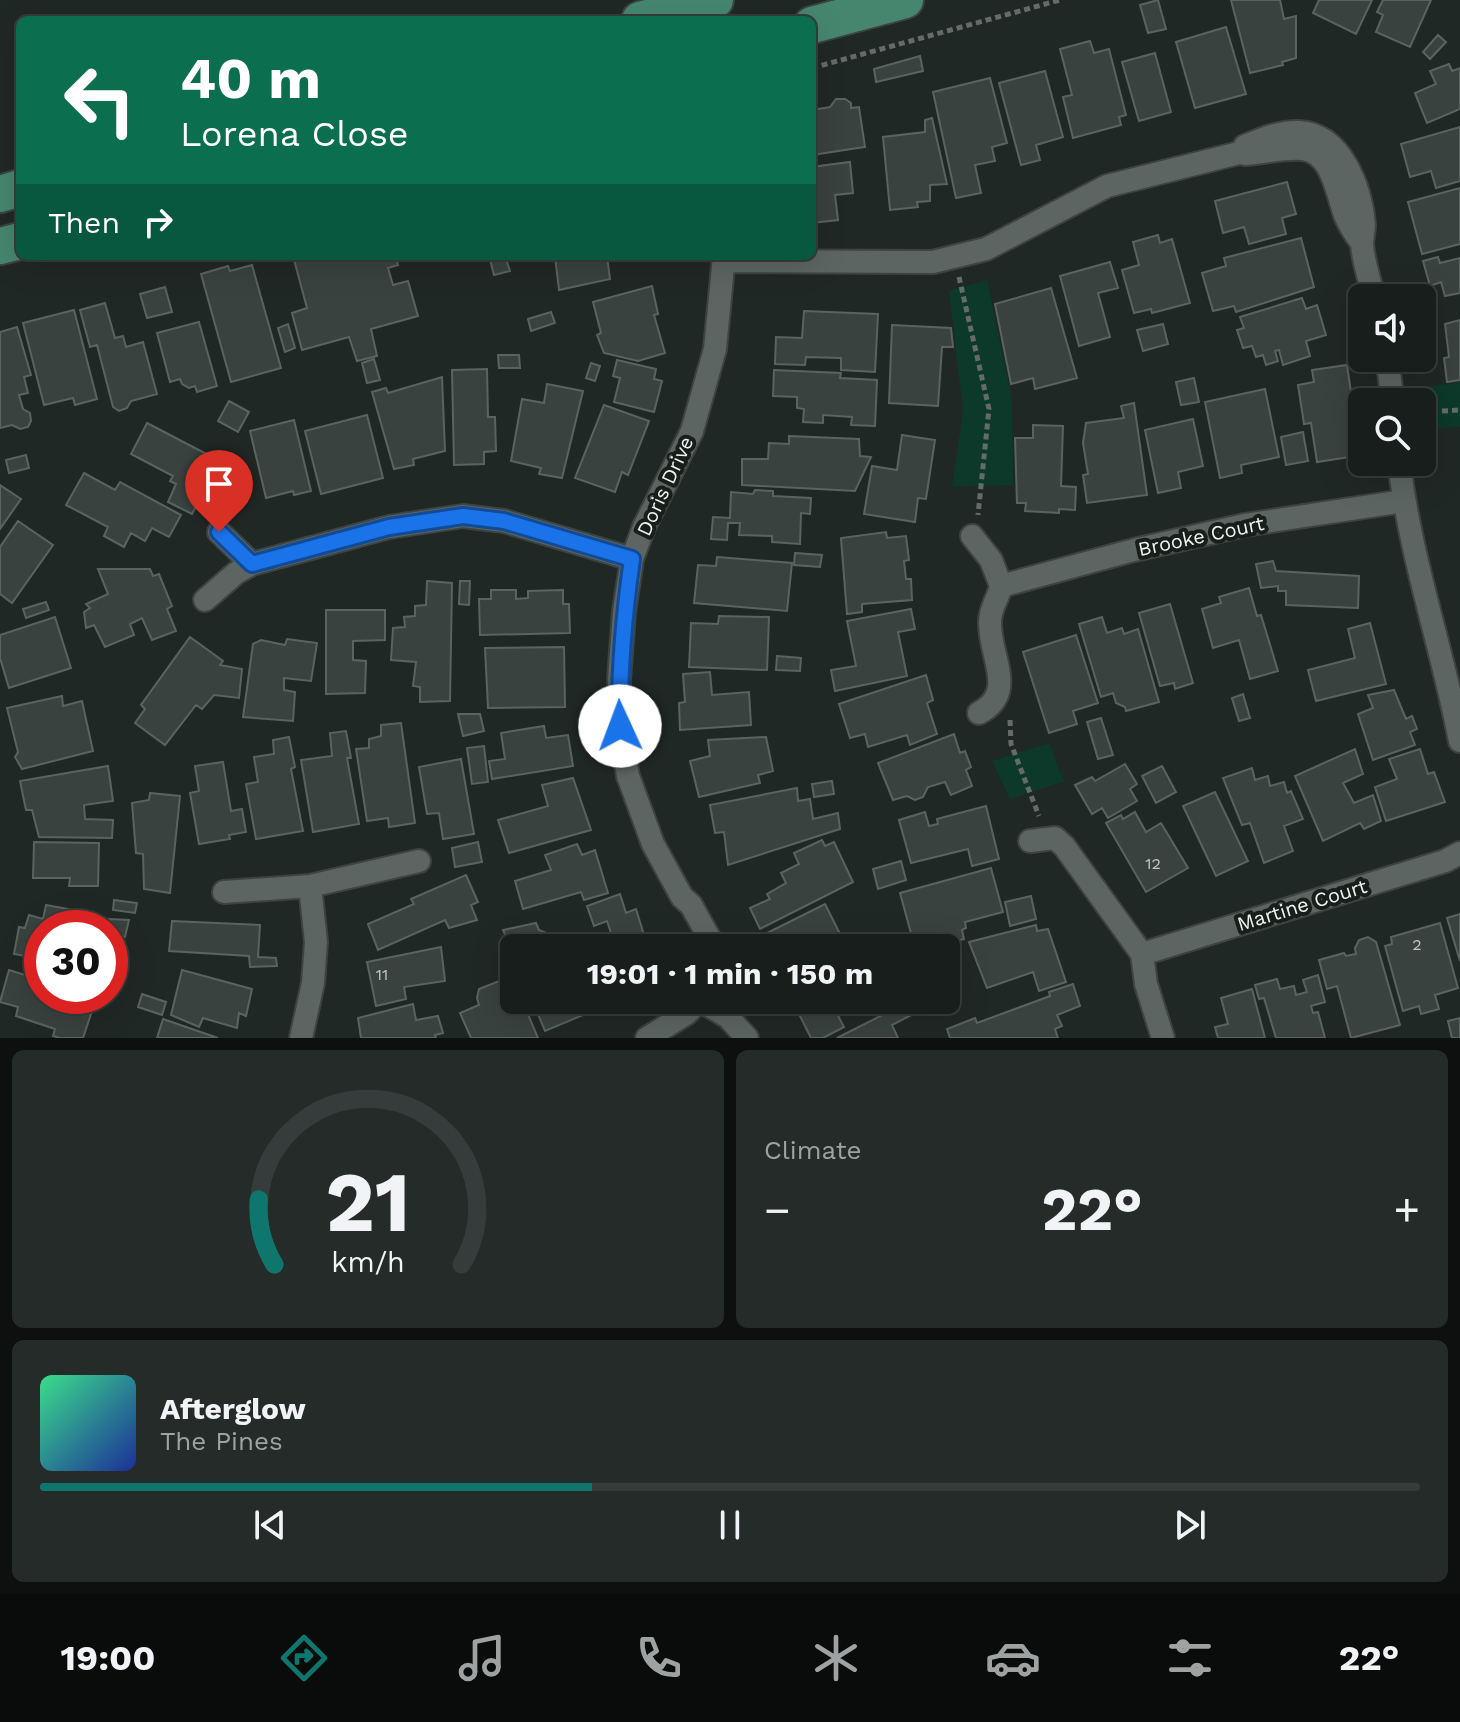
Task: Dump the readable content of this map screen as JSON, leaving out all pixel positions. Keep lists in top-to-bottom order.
{
  "streets": {
    "street": ["Doris Drive", "Brooke Court", "Martine Court"]
  },
  "house_numbers": ["12", "2", "11"],
  "page": {
    "turn": ["40 m", "Lorena Close"],
    "then": "Then",
    "limit": "30",
    "trip": "19:01 · 1 min · 150 m",
    "tile": "Climate",
    "heat": ["−", "22°", "+"],
    "song": ["Afterglow", "The Pines"],
    "tabs": ["19:00", "22°"],
    "gauge": ["21", "km/h"]
  }
}
